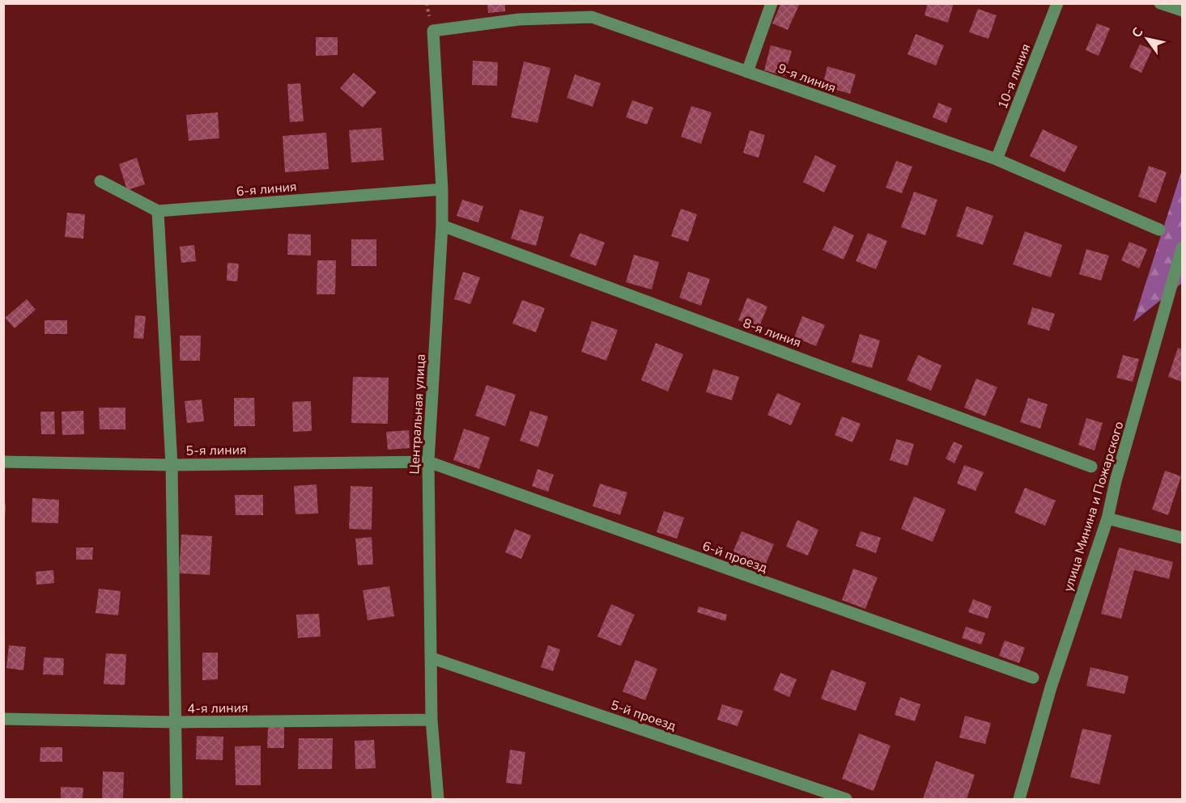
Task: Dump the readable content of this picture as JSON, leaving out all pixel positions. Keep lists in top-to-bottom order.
{
  "streets": {
    "street": [
      "10-я линия",
      "9-я линия",
      "6-я линия",
      "8-я линия",
      "Центральная улица",
      "5-я линия",
      "улица Минина и Пожарского",
      "6-й проезд",
      "4-я линия",
      "5-й проезд"
    ]
  },
  "crossings": [
    ["10-я линия", "9-я линия"],
    ["9-я линия", "Центральная улица"],
    ["6-я линия", "Центральная улица"],
    ["8-я линия", "Центральная улица"],
    ["Центральная улица", "5-я линия"],
    ["Центральная улица", "6-й проезд"],
    ["Центральная улица", "4-я линия"],
    ["Центральная улица", "5-й проезд"],
    ["5-я линия", "6-й проезд"]
  ],
  "north": "top left"
}
